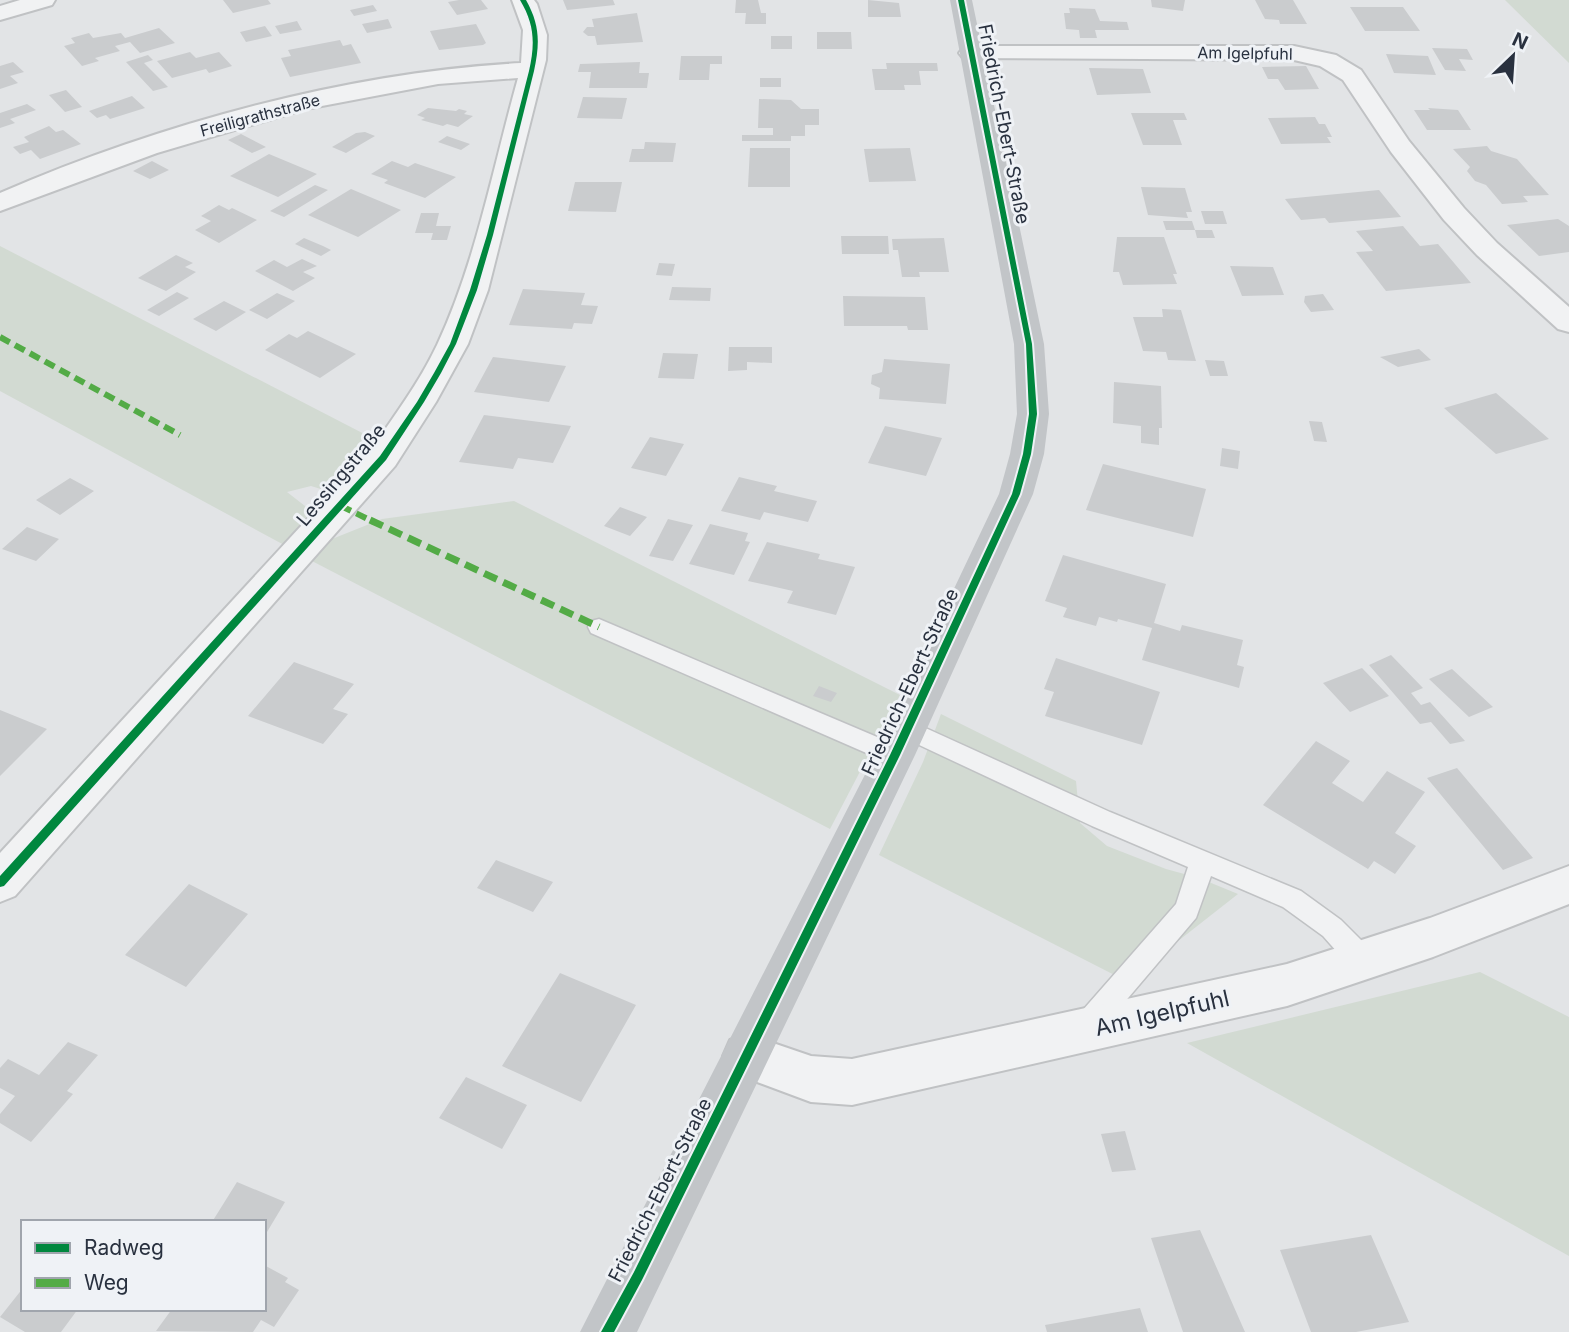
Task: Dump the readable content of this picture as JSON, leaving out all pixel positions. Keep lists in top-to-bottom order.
{
  "streets": {
    "street": [
      "Am Igelpfuhl",
      "Freiligrathstraße",
      "Friedrich-Ebert-Straße",
      "Lessingstraße"
    ]
  },
  "crossings": [
    ["Am Igelpfuhl", "Friedrich-Ebert-Straße"],
    ["Freiligrathstraße", "Lessingstraße"]
  ],
  "legend": ["Radweg", "Weg"],
  "north": "top right"
}
